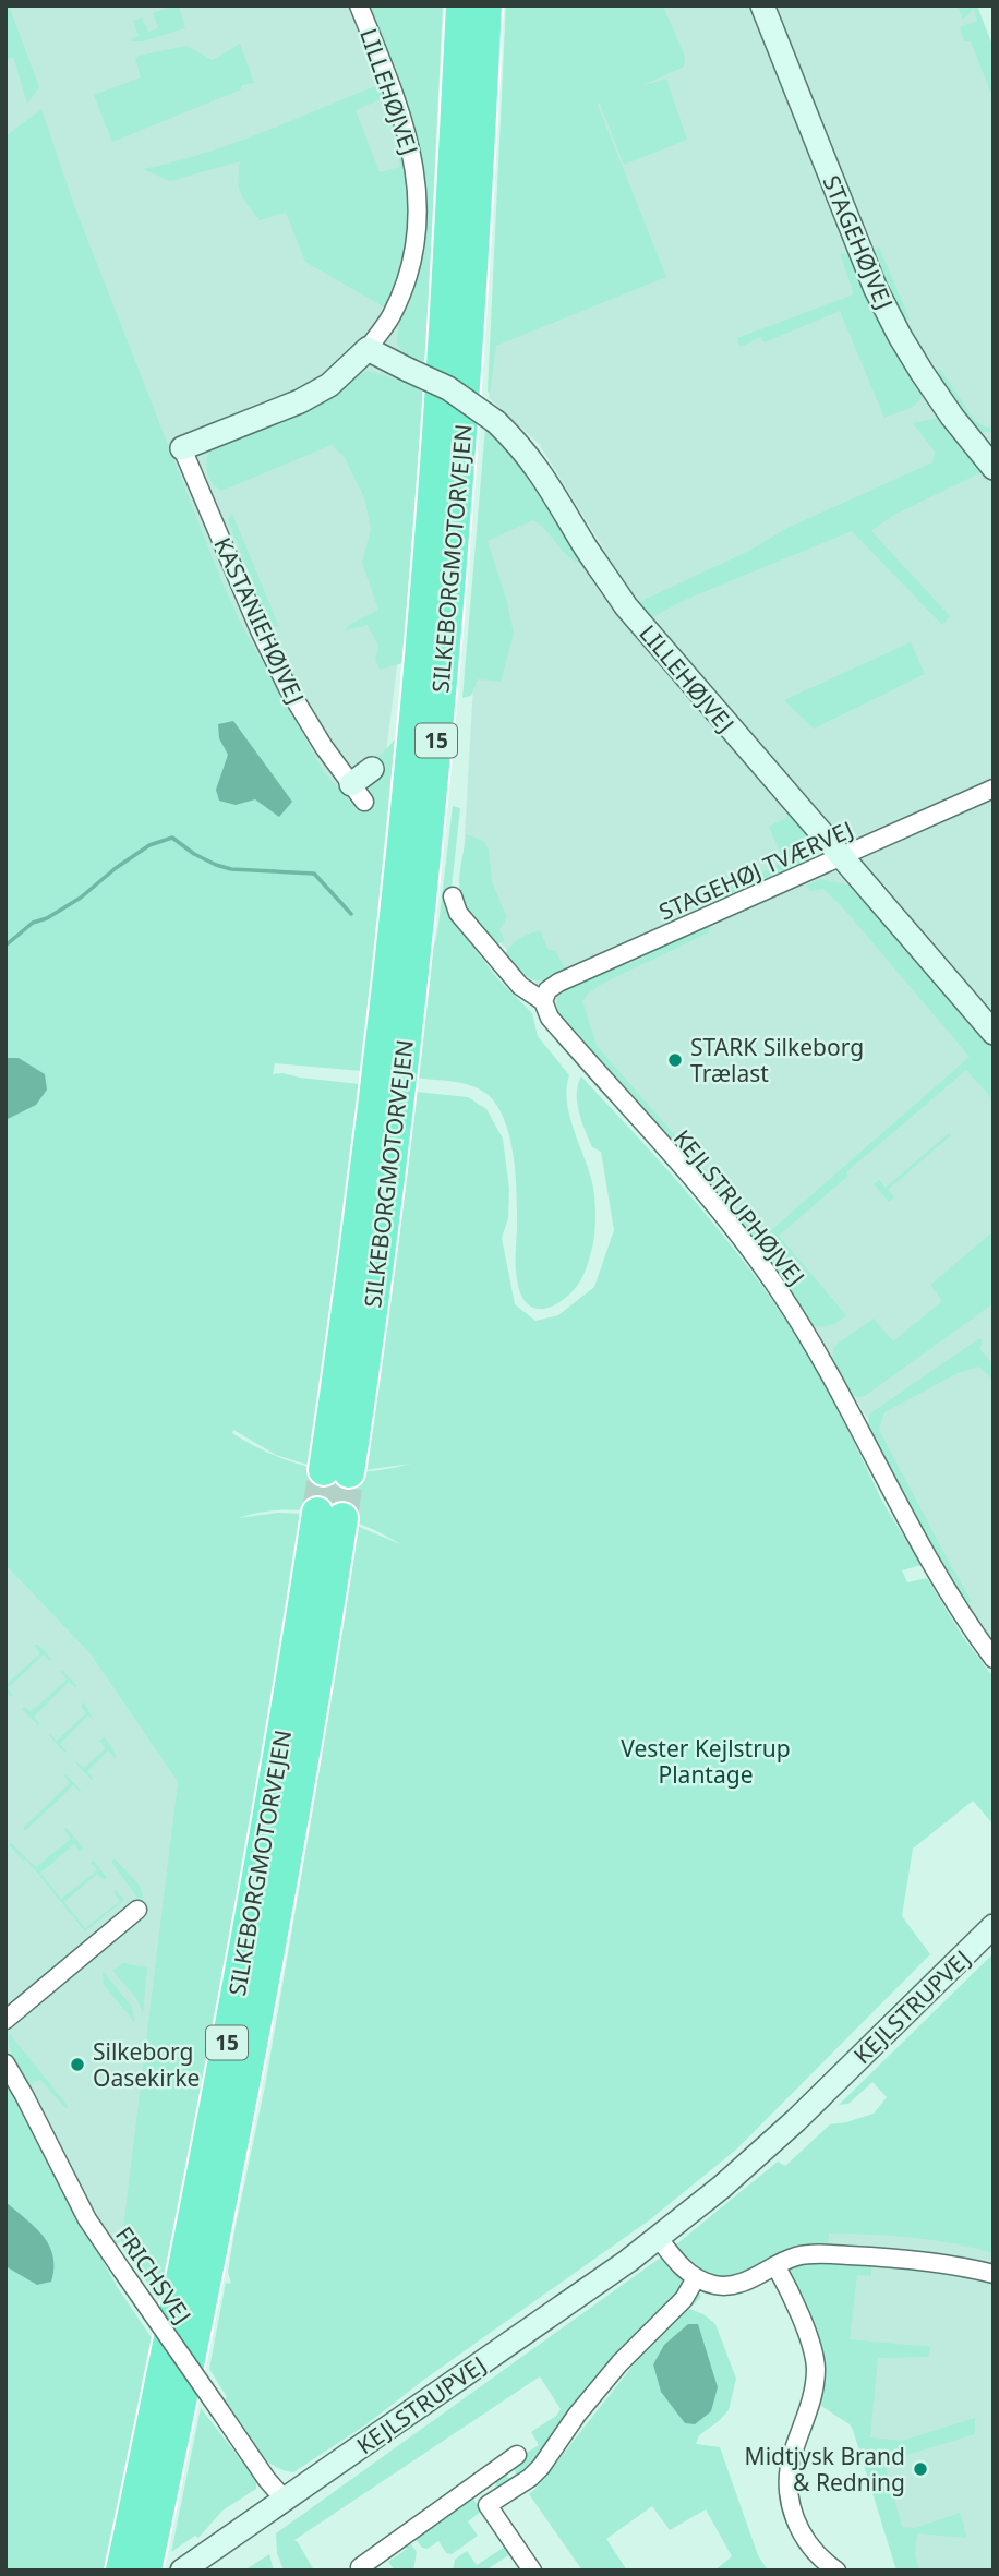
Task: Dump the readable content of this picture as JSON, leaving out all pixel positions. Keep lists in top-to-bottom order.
{
  "streets": {
    "highway": ["SILKEBORGMOTORVEJEN", "15"],
    "street": [
      "LILLEHØJVEJ",
      "STAGEHØJVEJ",
      "KASTANIEHØJVEJ",
      "STAGEHØJ TVÆRVEJ",
      "KEJLSTRUPHØJVEJ",
      "KEJLSTRUPVEJ",
      "FRICHSVEJ"
    ]
  },
  "crossings": [
    ["LILLEHØJVEJ", "KASTANIEHØJVEJ"],
    ["LILLEHØJVEJ", "STAGEHØJ TVÆRVEJ"],
    ["STAGEHØJ TVÆRVEJ", "KEJLSTRUPHØJVEJ"],
    ["KEJLSTRUPVEJ", "FRICHSVEJ"]
  ],
  "parks": ["Vester Kejlstrup Plantage"],
  "places": ["STARK Silkeborg Trælast", "Silkeborg Oasekirke", "Midtjysk Brand & Redning"]
}
